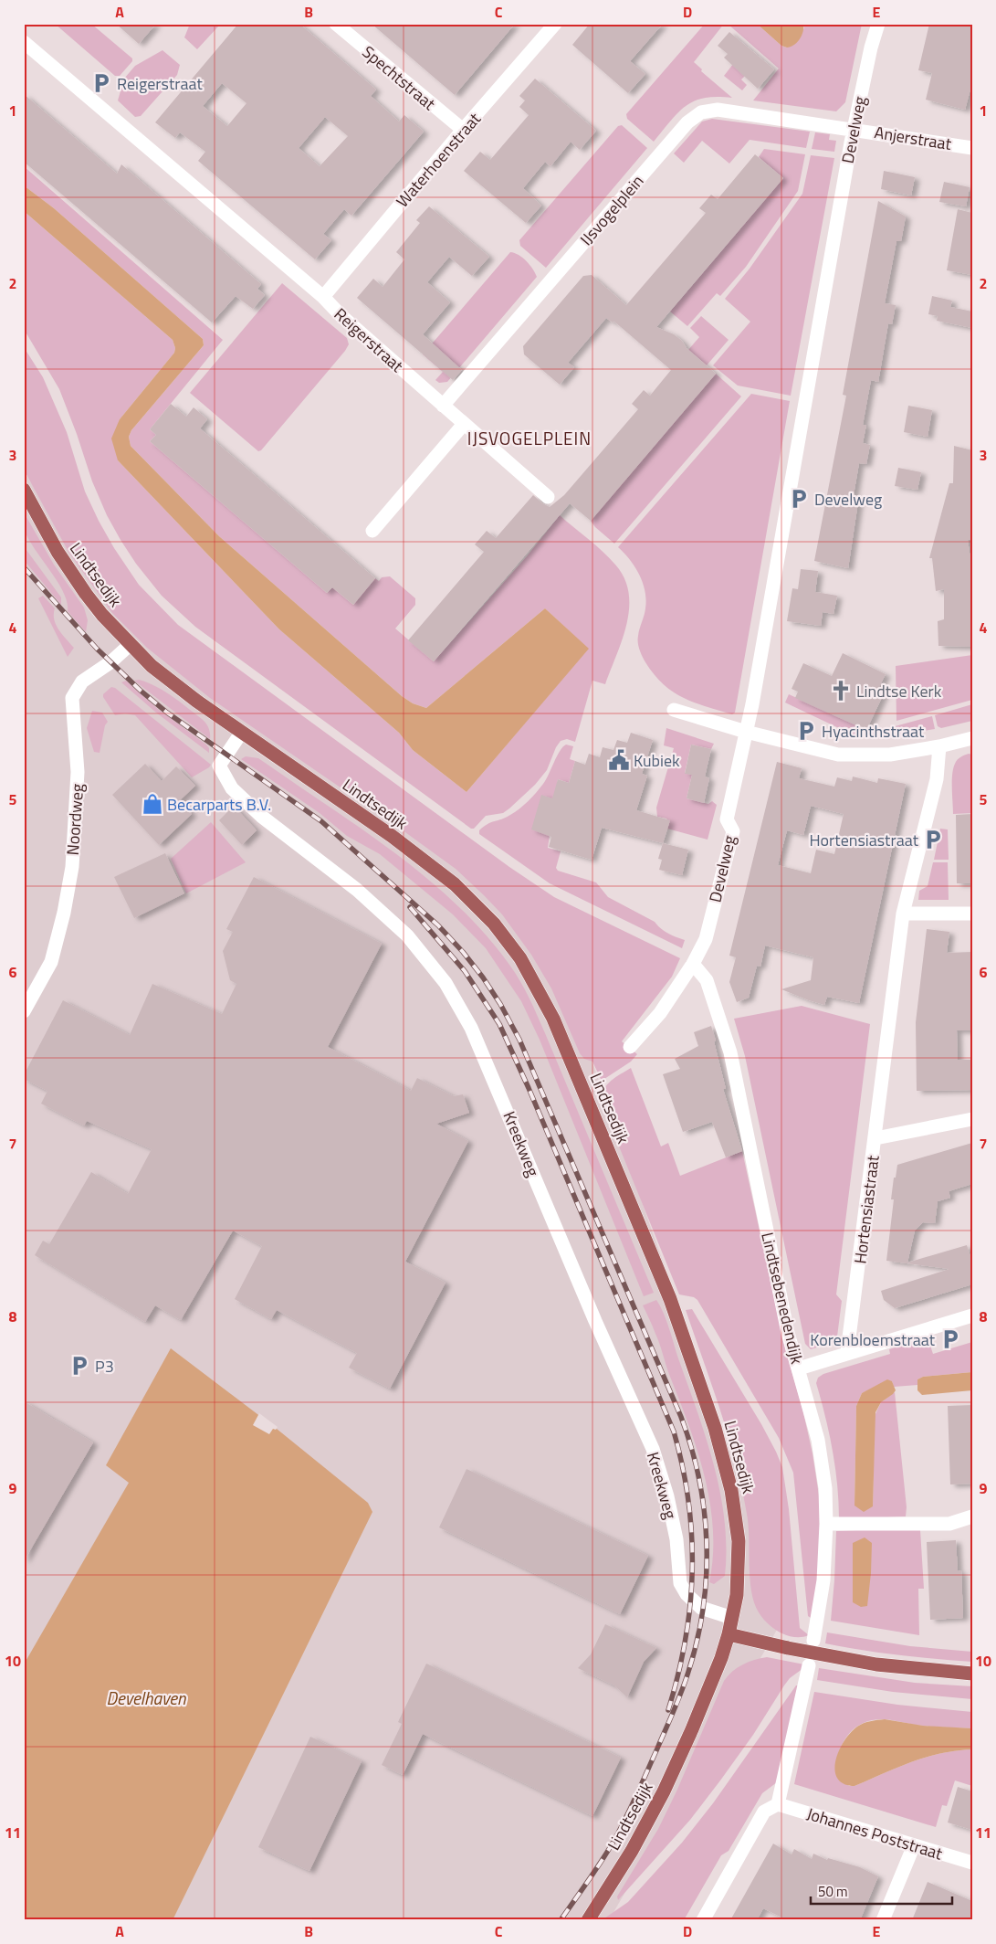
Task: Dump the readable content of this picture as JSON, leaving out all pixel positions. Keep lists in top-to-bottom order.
{
  "streets": {
    "main road": ["Lindtsedijk"],
    "street": [
      "Spechtstraat",
      "Develweg",
      "Anjerstraat",
      "Waterhoenstraat",
      "IJsvogelplein",
      "Reigerstraat",
      "Noordweg",
      "Kreekweg",
      "Hortensiastraat",
      "Lindtsebenedendijk",
      "Johannes Poststraat"
    ]
  },
  "crossings": [
    ["Spechtstraat", "Waterhoenstraat"],
    ["Develweg", "Anjerstraat"],
    ["Develweg", "IJsvogelplein"],
    ["Develweg", "Lindtsebenedendijk"],
    ["Anjerstraat", "IJsvogelplein"],
    ["Waterhoenstraat", "Reigerstraat"],
    ["IJsvogelplein", "Reigerstraat"],
    ["Lindtsedijk", "Noordweg"],
    ["Lindtsedijk", "Kreekweg"]
  ],
  "districts": ["IJSVOGELPLEIN"],
  "water": ["Develhaven"],
  "places": {
    "parking": [
      "Reigerstraat",
      "Develweg",
      "Hyacinthstraat",
      "Hortensiastraat",
      "Korenbloemstraat",
      "P3"
    ],
    "church": ["Lindtse Kerk"],
    "public building": ["Kubiek"],
    "shop": ["Becarparts B.V."]
  },
  "scale_bar": "50 m",
  "grid": {
    "columns": [
      "A",
      "B",
      "C",
      "D",
      "E"
    ],
    "rows": [
      "1",
      "2",
      "3",
      "4",
      "5",
      "6",
      "7",
      "8",
      "9",
      "10",
      "11"
    ]
  }
}
